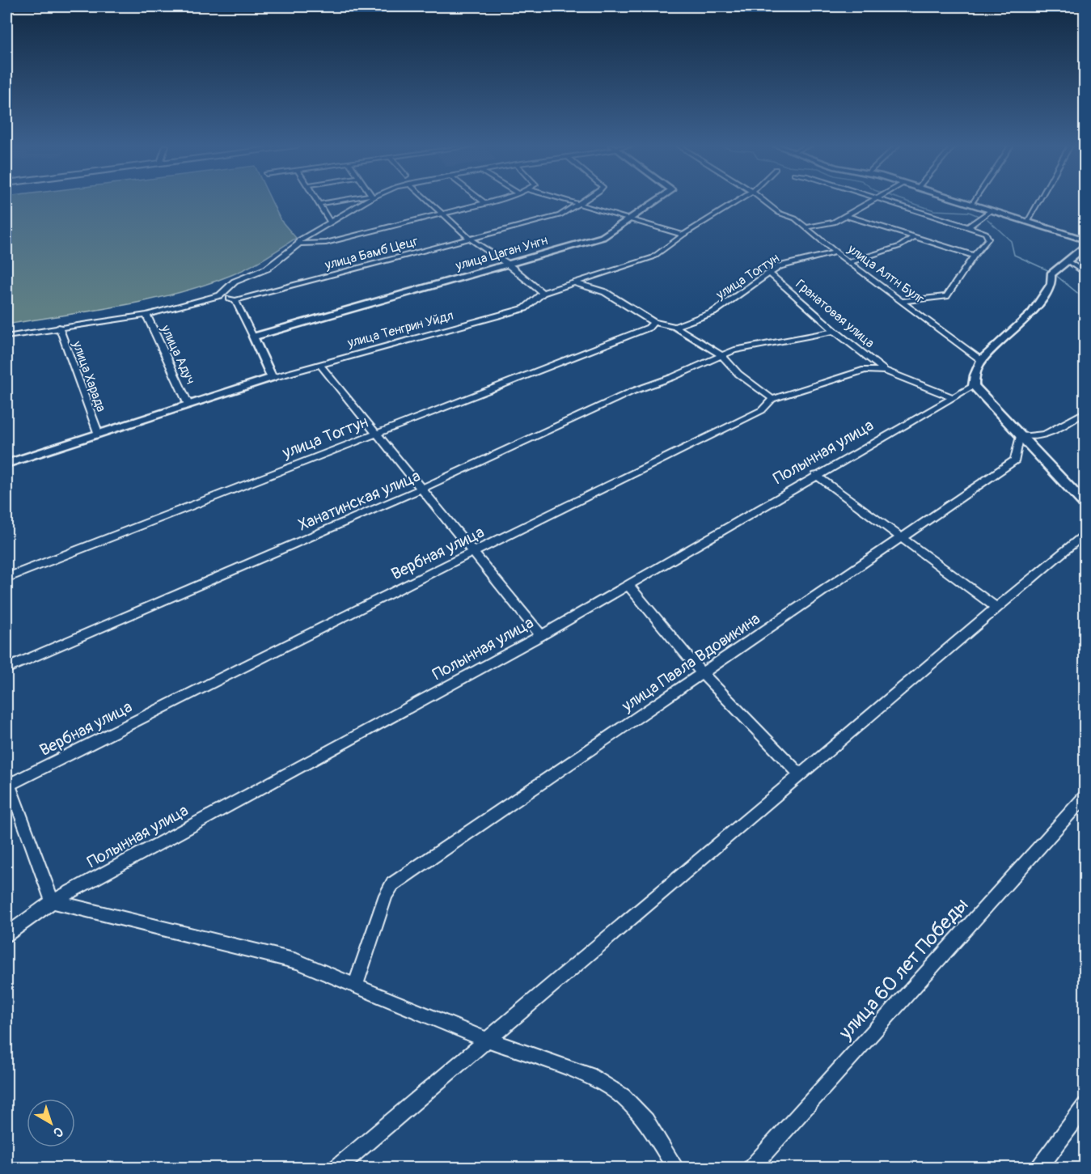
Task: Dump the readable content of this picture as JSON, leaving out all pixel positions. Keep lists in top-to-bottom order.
{
  "streets": {
    "street": [
      "улица Бамб Цецг",
      "улица Цаган Унгн",
      "улица Алтн Булг",
      "улица Тогтун",
      "Гранатовая улица",
      "улица Тенгрин Уйдл",
      "улица Адуч",
      "улица Харада",
      "Полынная улица",
      "Ханатинская улица",
      "Вербная улица",
      "улица Павла Вдовикина",
      "улица 60 лет Победы"
    ]
  },
  "crossings": [
    ["улица Алтн Булг", "улица Тогтун"],
    ["улица Тогтун", "Гранатовая улица"],
    ["Гранатовая улица", "Ханатинская улица"],
    ["Гранатовая улица", "Вербная улица"],
    ["улица Тенгрин Уйдл", "улица Адуч"],
    ["улица Тенгрин Уйдл", "улица Харада"]
  ],
  "north": "bottom right"
}
